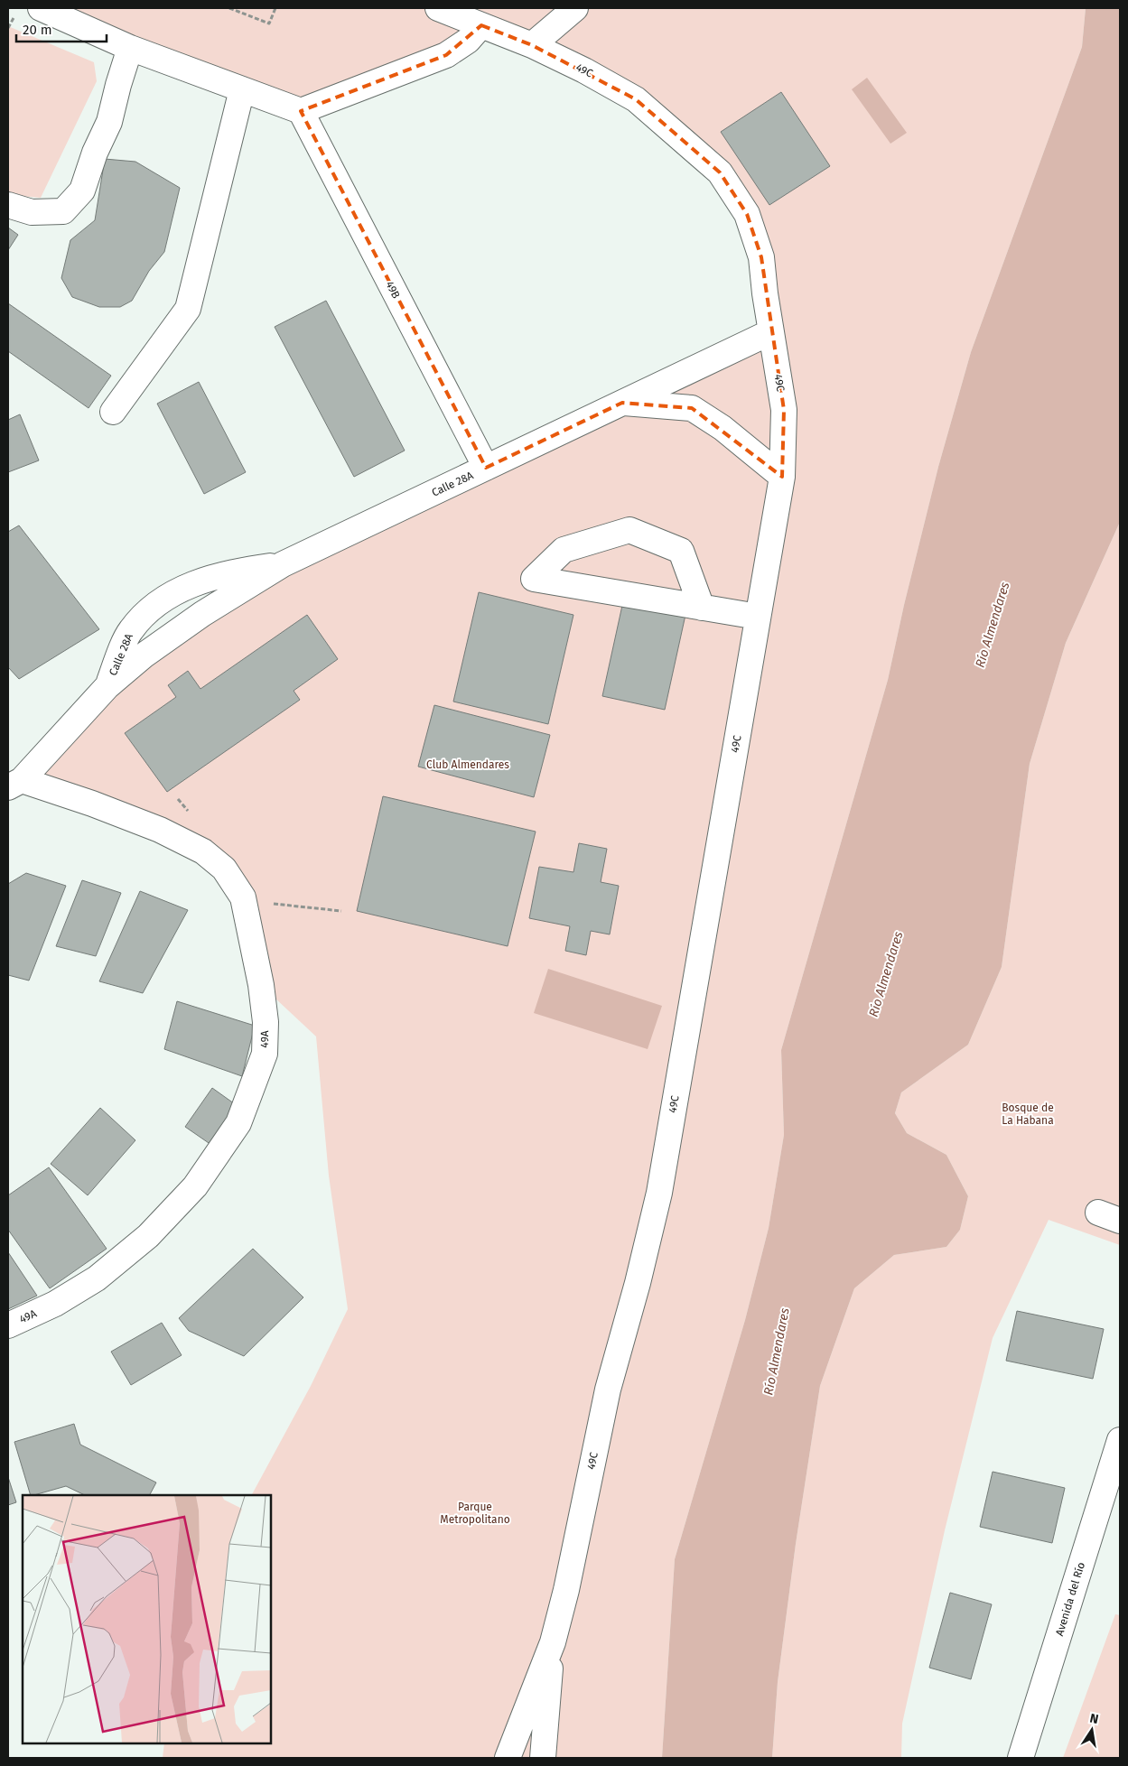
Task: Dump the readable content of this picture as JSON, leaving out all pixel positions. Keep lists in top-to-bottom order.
{
  "streets": {
    "street": [
      "49C",
      "49B",
      "Calle 28A",
      "49A",
      "Avenida del Río"
    ]
  },
  "crossings": [
    ["49C", "Calle 28A"],
    ["49B", "Calle 28A"],
    ["Calle 28A", "49A"]
  ],
  "water": ["Río Almendares"],
  "parks": ["Club Almendares", "Bosque de La Habana", "Parque Metropolitano"],
  "scale_bar": "20 m",
  "north": "top"
}
